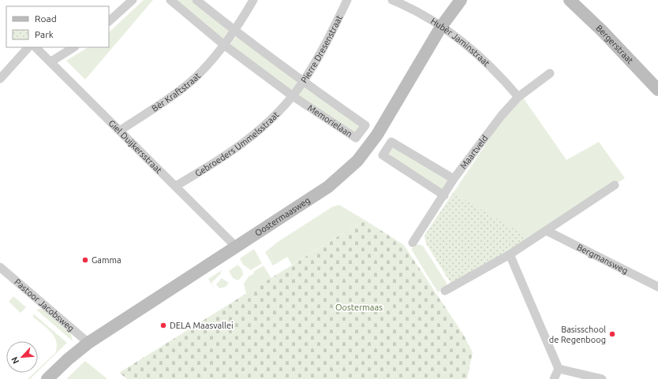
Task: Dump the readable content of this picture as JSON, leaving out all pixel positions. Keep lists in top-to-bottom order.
{
  "streets": {
    "street": [
      "Hubèr Jaminstraat",
      "Bergerstraat",
      "Pierre Dresenstraat",
      "Bèr Kraftstraat",
      "Memorielaan",
      "Gebroeders Ummelsstraat",
      "Giel Duijkersstraat",
      "Maartveld",
      "Oostermaasweg",
      "Bergmansweg",
      "Pastoor Jacobsweg"
    ]
  },
  "crossings": [
    ["Hubèr Jaminstraat", "Maartveld"],
    ["Hubèr Jaminstraat", "Oostermaasweg"],
    ["Pierre Dresenstraat", "Memorielaan"],
    ["Pierre Dresenstraat", "Gebroeders Ummelsstraat"],
    ["Bèr Kraftstraat", "Memorielaan"],
    ["Bèr Kraftstraat", "Giel Duijkersstraat"],
    ["Memorielaan", "Gebroeders Ummelsstraat"],
    ["Gebroeders Ummelsstraat", "Giel Duijkersstraat"],
    ["Giel Duijkersstraat", "Oostermaasweg"],
    ["Oostermaasweg", "Pastoor Jacobsweg"]
  ],
  "parks": ["Oostermaas"],
  "places": ["Gamma", "DELA Maasvallei", "Basisschool de Regenboog"],
  "legend": ["Road", "Park"],
  "north": "bottom left"
}
